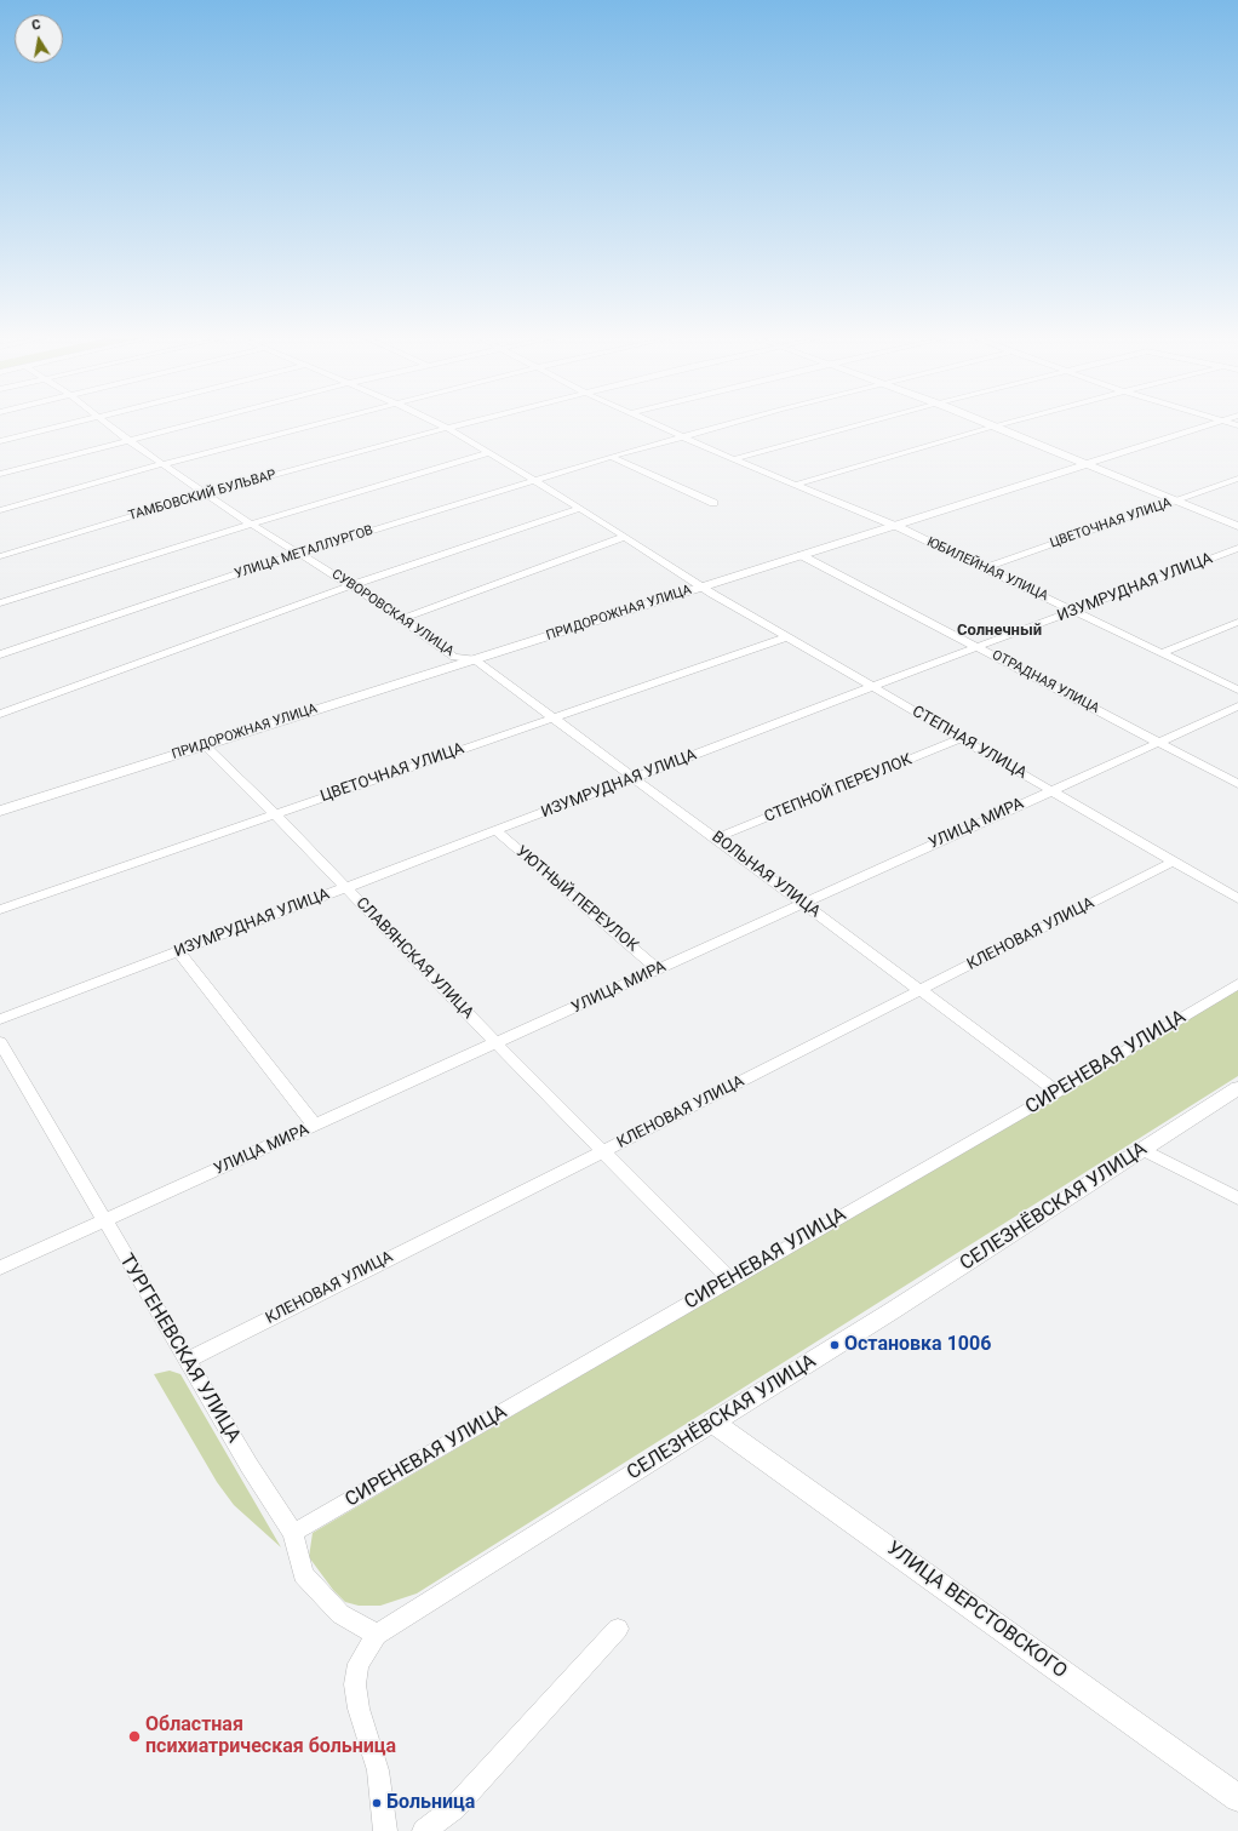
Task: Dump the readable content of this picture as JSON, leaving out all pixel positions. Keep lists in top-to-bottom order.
{
  "streets": {
    "street": [
      "ТАМБОВСКИЙ БУЛЬВАР",
      "ЦВЕТОЧНАЯ УЛИЦА",
      "УЛИЦА МЕТАЛЛУРГОВ",
      "ЮБИЛЕЙНАЯ УЛИЦА",
      "ИЗУМРУДНАЯ УЛИЦА",
      "СУВОРОВСКАЯ УЛИЦА",
      "ПРИДОРОЖНАЯ УЛИЦА",
      "ОТРАДНАЯ УЛИЦА",
      "СТЕПНАЯ УЛИЦА",
      "СТЕПНОЙ ПЕРЕУЛОК",
      "УЛИЦА МИРА",
      "ВОЛЬНАЯ УЛИЦА",
      "УЮТНЫЙ ПЕРЕУЛОК",
      "КЛЕНОВАЯ УЛИЦА",
      "СЛАВЯНСКАЯ УЛИЦА",
      "СИРЕНЕВАЯ УЛИЦА",
      "СЕЛЕЗНЁВСКАЯ УЛИЦА",
      "ТУРГЕНЕВСКАЯ УЛИЦА",
      "УЛИЦА ВЕРСТОВСКОГО"
    ]
  },
  "crossings": [
    ["ТАМБОВСКИЙ БУЛЬВАР", "СУВОРОВСКАЯ УЛИЦА"],
    ["ЦВЕТОЧНАЯ УЛИЦА", "ЮБИЛЕЙНАЯ УЛИЦА"],
    ["ЦВЕТОЧНАЯ УЛИЦА", "СТЕПНАЯ УЛИЦА"],
    ["ЦВЕТОЧНАЯ УЛИЦА", "ВОЛЬНАЯ УЛИЦА"],
    ["ЦВЕТОЧНАЯ УЛИЦА", "СЛАВЯНСКАЯ УЛИЦА"],
    ["УЛИЦА МЕТАЛЛУРГОВ", "ЮБИЛЕЙНАЯ УЛИЦА"],
    ["УЛИЦА МЕТАЛЛУРГОВ", "СУВОРОВСКАЯ УЛИЦА"],
    ["УЛИЦА МЕТАЛЛУРГОВ", "СТЕПНАЯ УЛИЦА"],
    ["ЮБИЛЕЙНАЯ УЛИЦА", "ИЗУМРУДНАЯ УЛИЦА"],
    ["ЮБИЛЕЙНАЯ УЛИЦА", "ПРИДОРОЖНАЯ УЛИЦА"],
    ["ИЗУМРУДНАЯ УЛИЦА", "ОТРАДНАЯ УЛИЦА"],
    ["ИЗУМРУДНАЯ УЛИЦА", "СТЕПНАЯ УЛИЦА"],
    ["ИЗУМРУДНАЯ УЛИЦА", "ВОЛЬНАЯ УЛИЦА"],
    ["ИЗУМРУДНАЯ УЛИЦА", "УЮТНЫЙ ПЕРЕУЛОК"],
    ["ИЗУМРУДНАЯ УЛИЦА", "СЛАВЯНСКАЯ УЛИЦА"],
    ["СУВОРОВСКАЯ УЛИЦА", "ПРИДОРОЖНАЯ УЛИЦА"],
    ["СУВОРОВСКАЯ УЛИЦА", "ВОЛЬНАЯ УЛИЦА"],
    ["ПРИДОРОЖНАЯ УЛИЦА", "ОТРАДНАЯ УЛИЦА"],
    ["ПРИДОРОЖНАЯ УЛИЦА", "СТЕПНАЯ УЛИЦА"],
    ["ПРИДОРОЖНАЯ УЛИЦА", "ВОЛЬНАЯ УЛИЦА"],
    ["ПРИДОРОЖНАЯ УЛИЦА", "СЛАВЯНСКАЯ УЛИЦА"],
    ["ОТРАДНАЯ УЛИЦА", "УЛИЦА МИРА"],
    ["СТЕПНАЯ УЛИЦА", "СТЕПНОЙ ПЕРЕУЛОК"],
    ["СТЕПНАЯ УЛИЦА", "УЛИЦА МИРА"],
    ["СТЕПНАЯ УЛИЦА", "КЛЕНОВАЯ УЛИЦА"],
    ["СТЕПНОЙ ПЕРЕУЛОК", "ВОЛЬНАЯ УЛИЦА"],
    ["УЛИЦА МИРА", "ВОЛЬНАЯ УЛИЦА"],
    ["УЛИЦА МИРА", "УЮТНЫЙ ПЕРЕУЛОК"],
    ["УЛИЦА МИРА", "СЛАВЯНСКАЯ УЛИЦА"],
    ["УЛИЦА МИРА", "ТУРГЕНЕВСКАЯ УЛИЦА"],
    ["ВОЛЬНАЯ УЛИЦА", "КЛЕНОВАЯ УЛИЦА"],
    ["ВОЛЬНАЯ УЛИЦА", "СИРЕНЕВАЯ УЛИЦА"],
    ["КЛЕНОВАЯ УЛИЦА", "СЛАВЯНСКАЯ УЛИЦА"],
    ["КЛЕНОВАЯ УЛИЦА", "ТУРГЕНЕВСКАЯ УЛИЦА"],
    ["СЛАВЯНСКАЯ УЛИЦА", "СИРЕНЕВАЯ УЛИЦА"],
    ["СИРЕНЕВАЯ УЛИЦА", "ТУРГЕНЕВСКАЯ УЛИЦА"],
    ["СЕЛЕЗНЁВСКАЯ УЛИЦА", "ТУРГЕНЕВСКАЯ УЛИЦА"],
    ["СЕЛЕЗНЁВСКАЯ УЛИЦА", "УЛИЦА ВЕРСТОВСКОГО"]
  ],
  "districts": ["Солнечный"],
  "places": ["Остановка 1006", "Областная психиатрическая больница", "Больница"],
  "north": "top"
}
